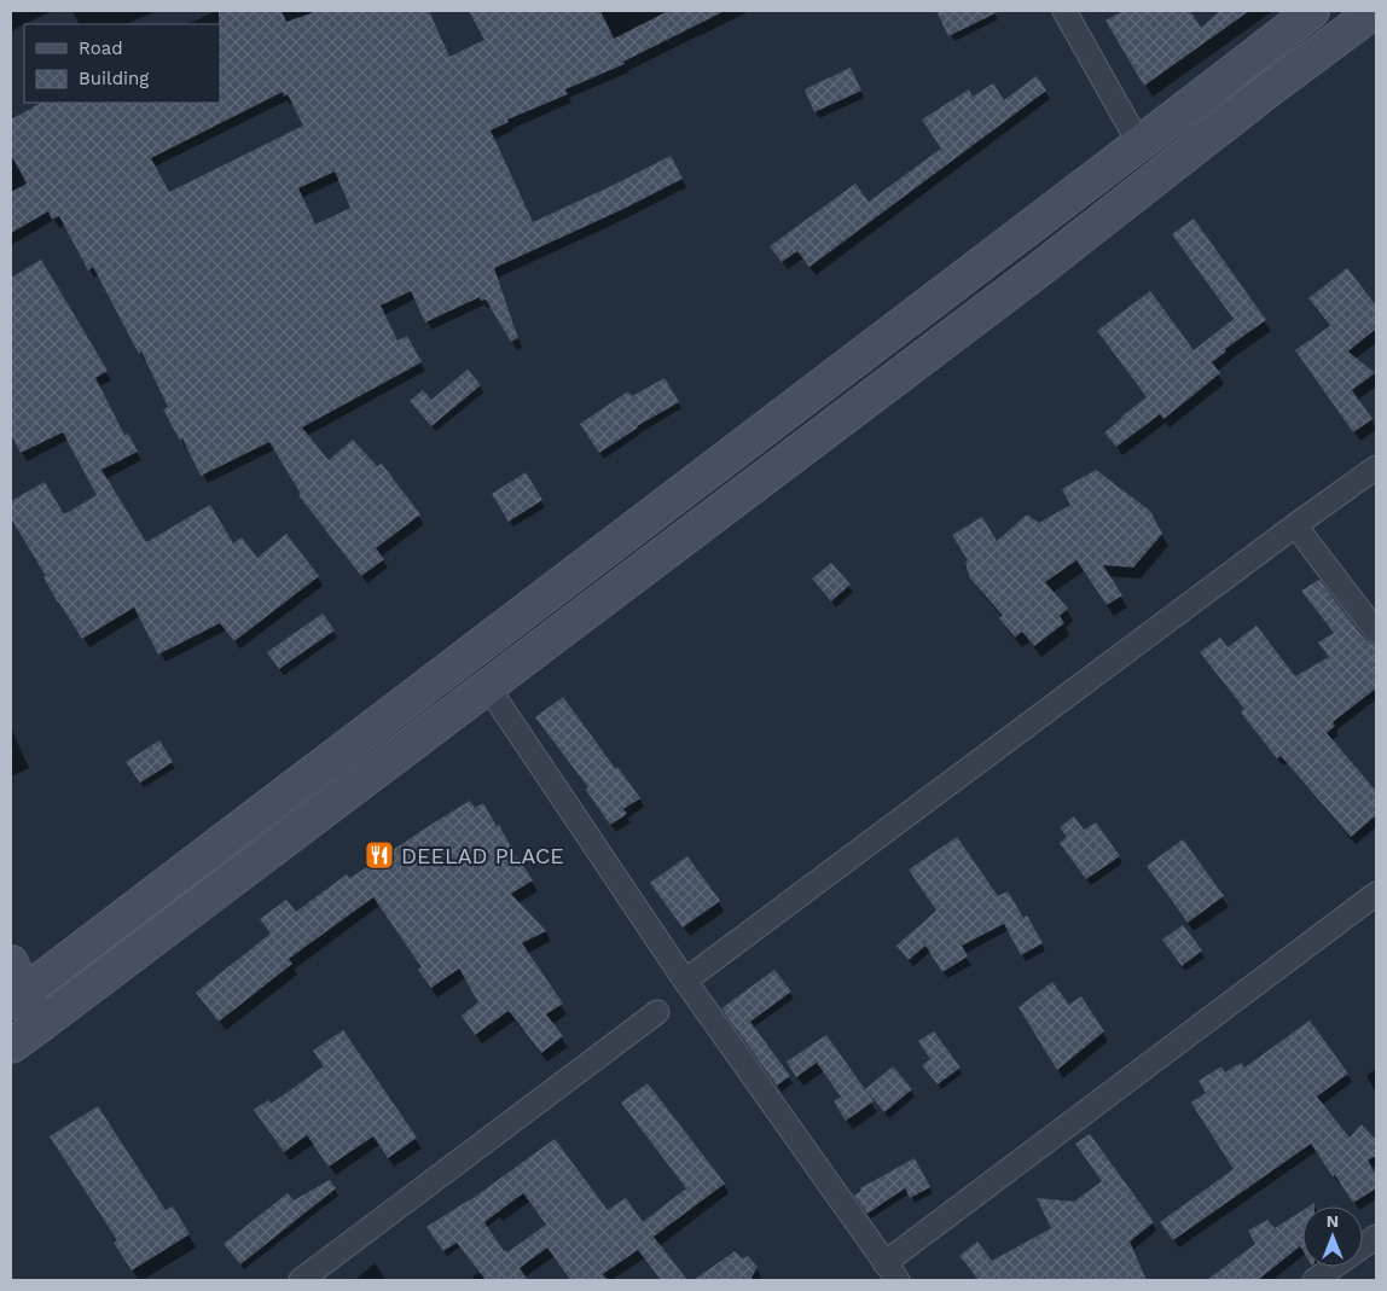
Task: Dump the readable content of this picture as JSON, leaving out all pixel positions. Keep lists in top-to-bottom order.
{
  "places": {
    "restaurant": ["DEELAD PLACE"]
  },
  "legend": ["Road", "Building"],
  "north": "top"
}
